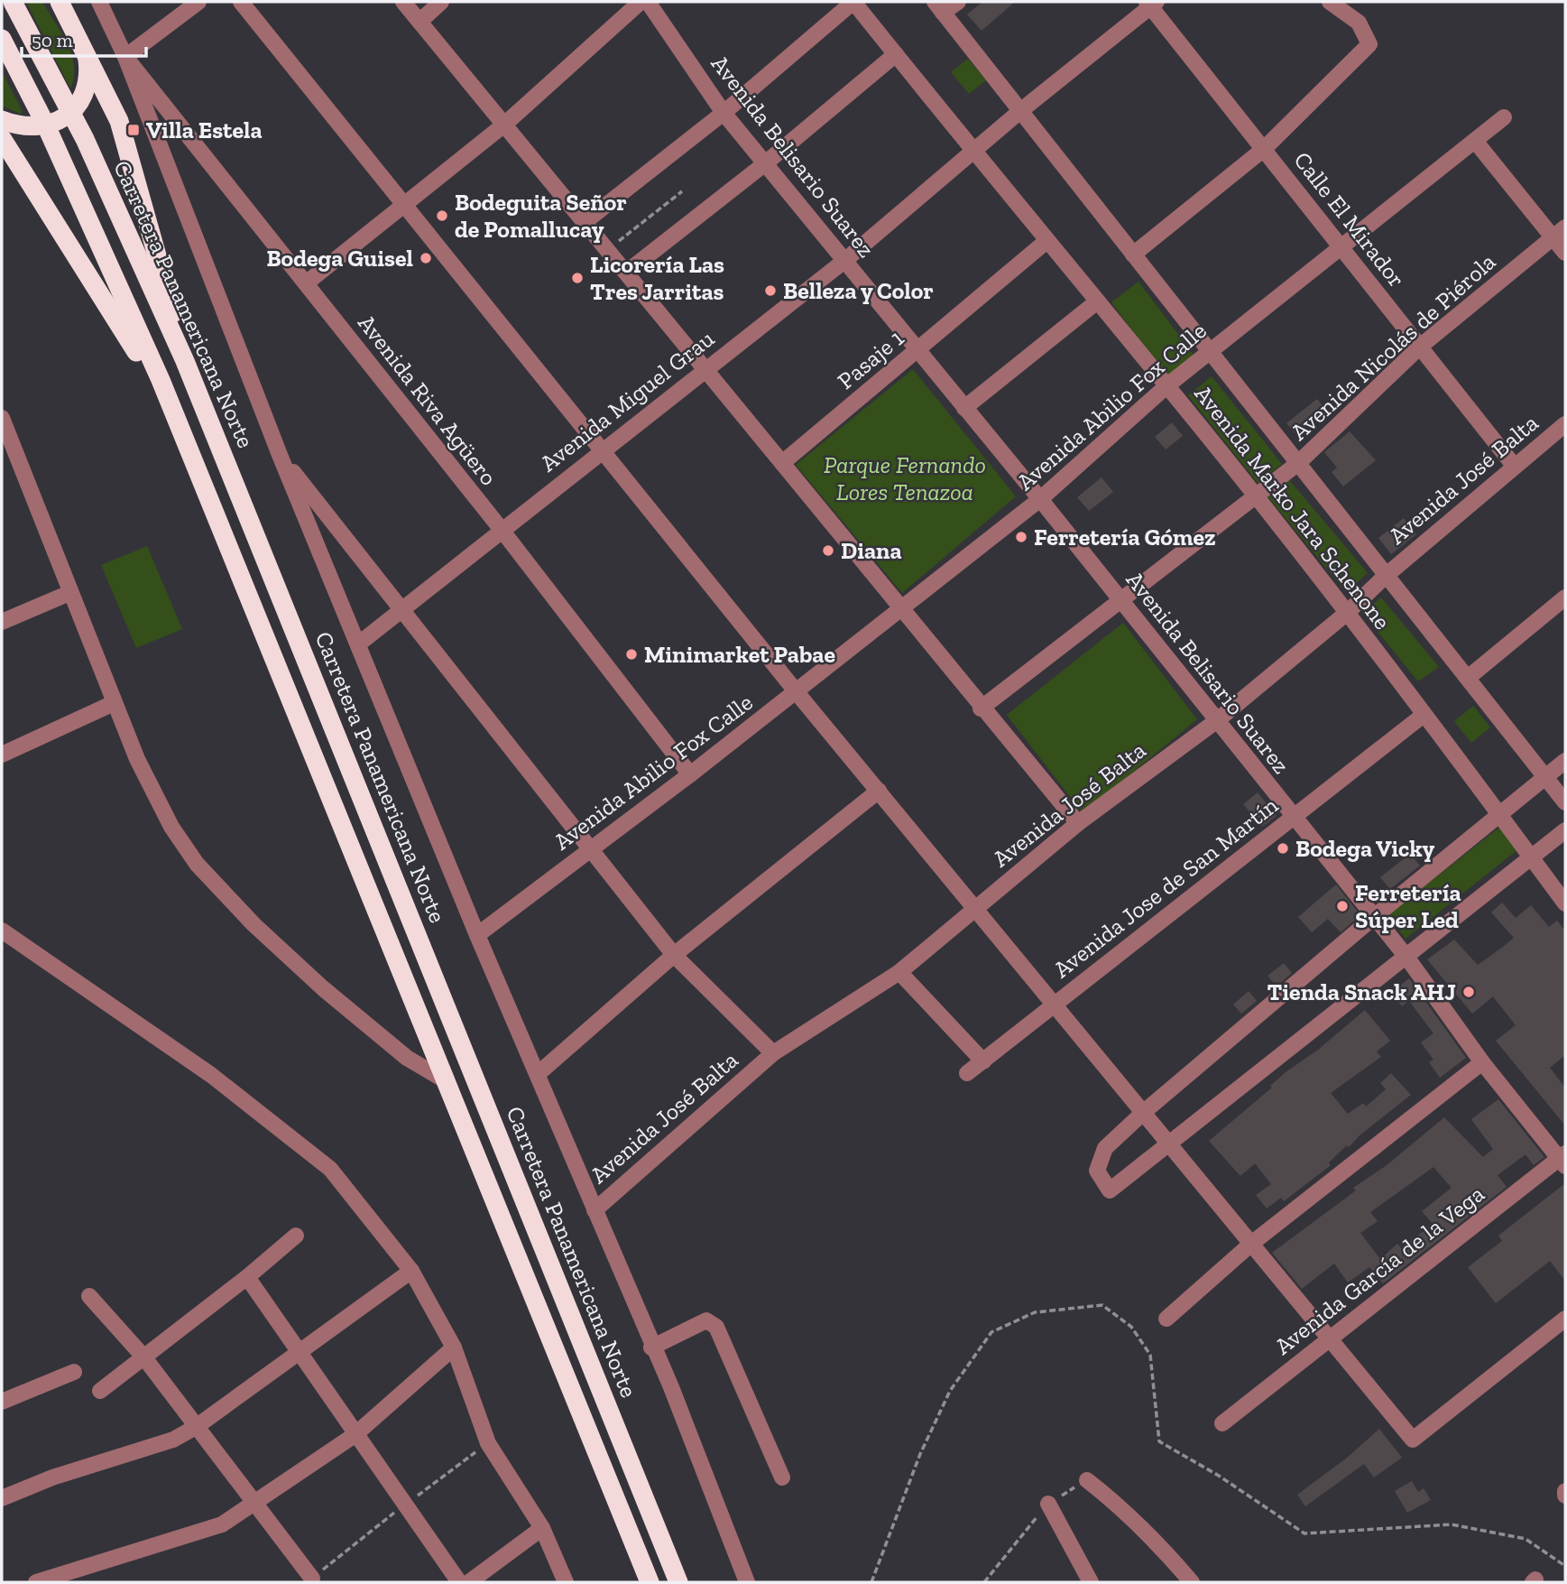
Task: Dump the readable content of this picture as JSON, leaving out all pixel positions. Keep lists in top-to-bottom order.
{
  "streets": {
    "highway": ["Carretera Panamericana Norte"],
    "street": [
      "Avenida Belisario Suarez",
      "Calle El Mirador",
      "Avenida Nicolás de Piérola",
      "Pasaje 1",
      "Avenida Riva Agüero",
      "Avenida Miguel Grau",
      "Avenida Abilio Fox Calle",
      "Avenida José Balta",
      "Avenida Marko Jara Schenone",
      "Avenida Jose de San Martín",
      "Avenida García de la Vega"
    ]
  },
  "crossings": [
    ["Avenida Belisario Suarez", "Avenida Nicolás de Piérola"],
    ["Avenida Belisario Suarez", "Pasaje 1"],
    ["Avenida Belisario Suarez", "Avenida Miguel Grau"],
    ["Avenida Belisario Suarez", "Avenida Abilio Fox Calle"],
    ["Avenida Belisario Suarez", "Avenida José Balta"],
    ["Avenida Belisario Suarez", "Avenida Jose de San Martín"],
    ["Avenida Belisario Suarez", "Avenida García de la Vega"],
    ["Calle El Mirador", "Avenida Nicolás de Piérola"],
    ["Calle El Mirador", "Avenida Miguel Grau"],
    ["Calle El Mirador", "Avenida Abilio Fox Calle"],
    ["Calle El Mirador", "Avenida José Balta"],
    ["Avenida Nicolás de Piérola", "Avenida Marko Jara Schenone"],
    ["Pasaje 1", "Avenida Marko Jara Schenone"],
    ["Avenida Riva Agüero", "Avenida Miguel Grau"],
    ["Avenida Riva Agüero", "Avenida Abilio Fox Calle"],
    ["Avenida Miguel Grau", "Avenida Marko Jara Schenone"],
    ["Avenida Abilio Fox Calle", "Avenida Marko Jara Schenone"],
    ["Avenida José Balta", "Avenida Marko Jara Schenone"],
    ["Avenida Marko Jara Schenone", "Avenida Jose de San Martín"]
  ],
  "parks": ["Parque Fernando Lores Tenazoa"],
  "places": {
    "transit": ["Villa Estela"],
    "other": [
      "Bodeguita Señor de Pomallucay",
      "Bodega Guisel",
      "Licorería Las Tres Jarritas",
      "Belleza y Color",
      "Ferretería Gómez",
      "Diana",
      "Minimarket Pabae",
      "Bodega Vicky",
      "Ferretería Súper Led",
      "Tienda Snack AHJ"
    ]
  },
  "scale_bar": "50 m"
}
